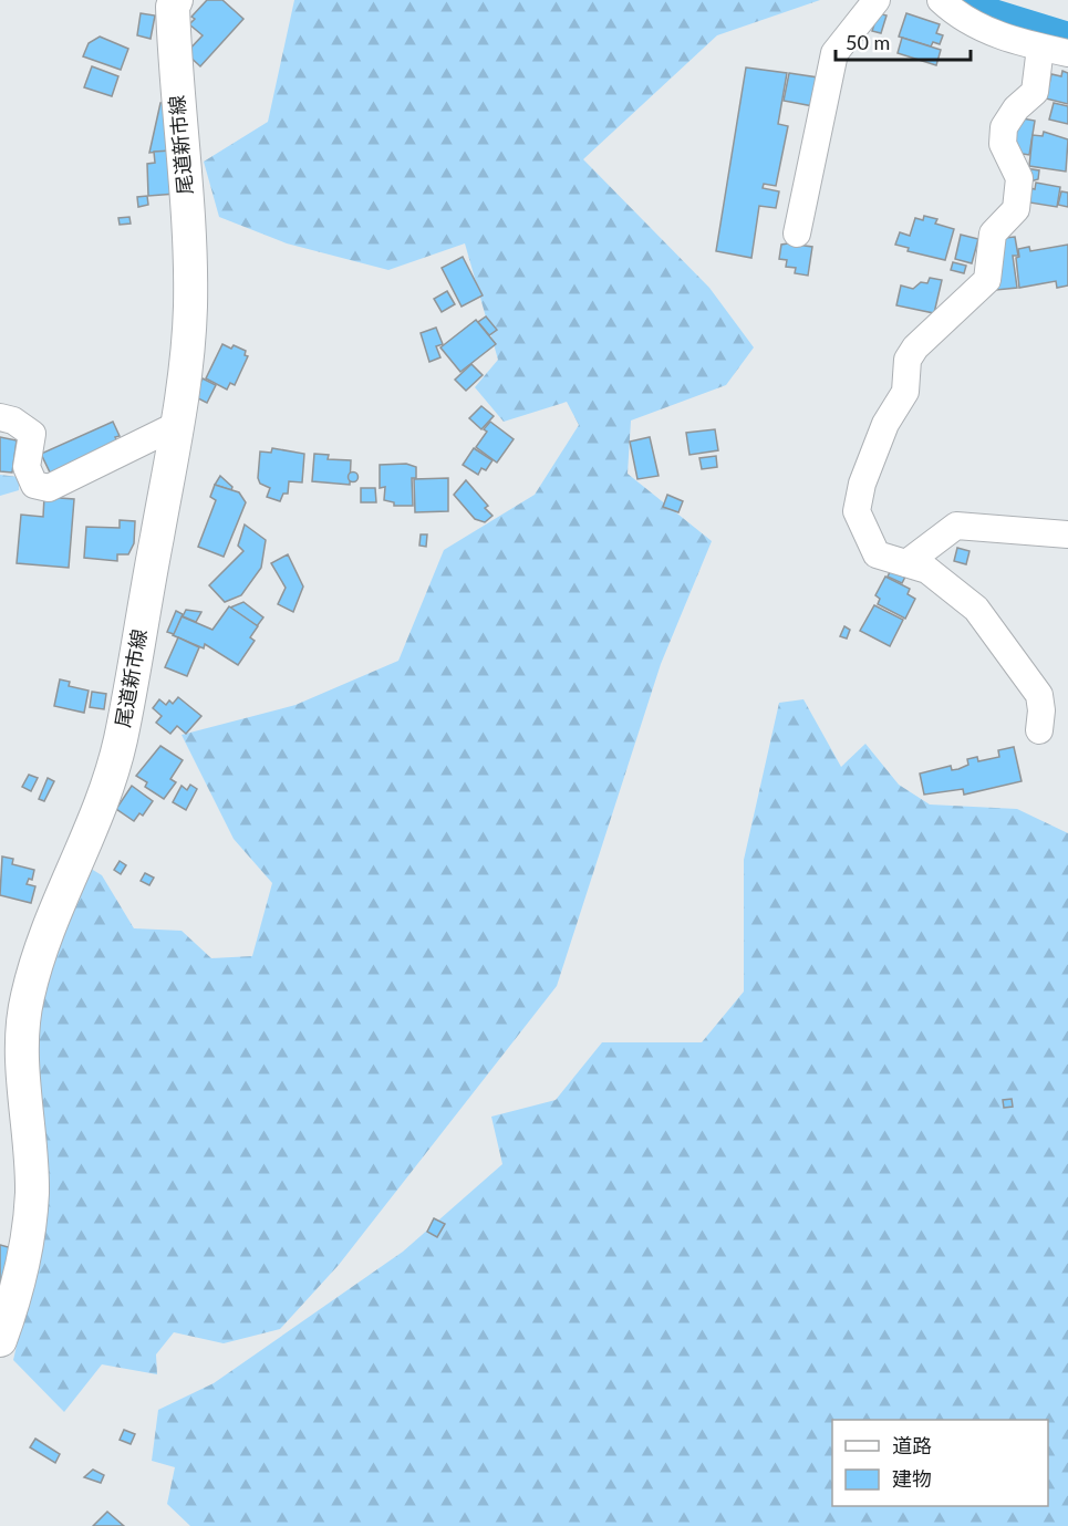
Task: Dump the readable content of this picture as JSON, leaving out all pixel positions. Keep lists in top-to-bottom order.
{
  "streets": {
    "main road": ["尾道新市線"]
  },
  "legend": ["道路", "建物"],
  "scale_bar": "50 m"
}
